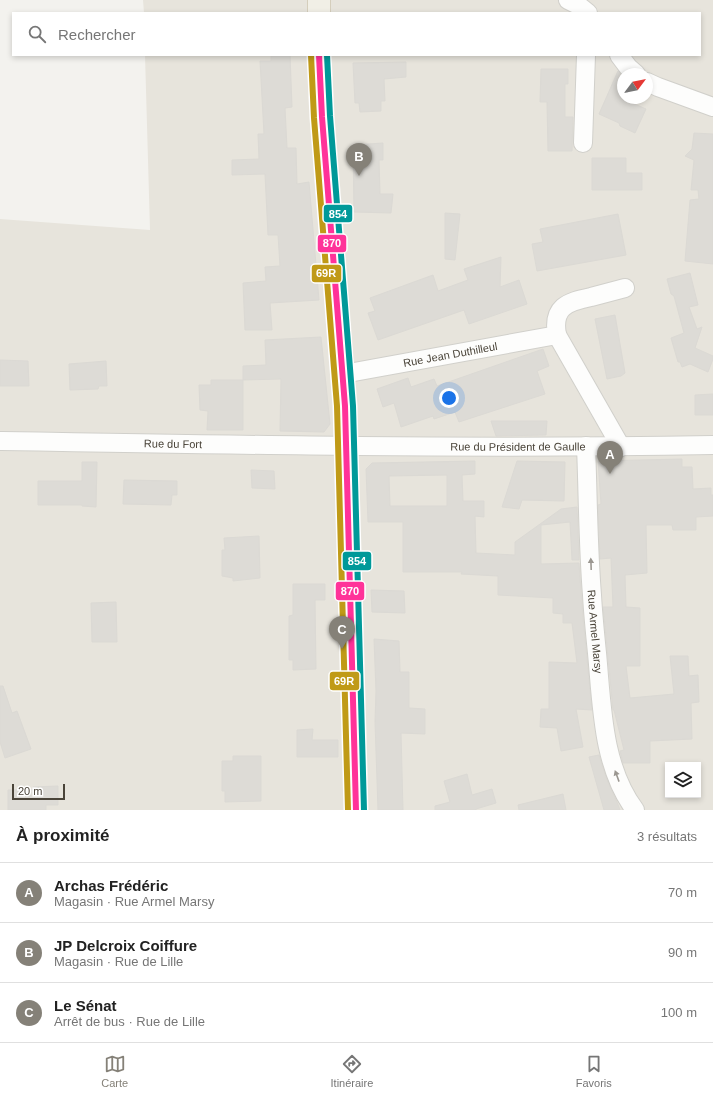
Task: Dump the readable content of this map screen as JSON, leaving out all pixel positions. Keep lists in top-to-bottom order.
{
  "streets": {
    "street": [
      "Rue Jean Duthilleul",
      "Rue du Fort",
      "Rue du Président de Gaulle",
      "Rue Armel Marsy"
    ]
  },
  "crossings": [
    ["Rue du Fort", "Rue du Président de Gaulle"],
    ["Rue du Président de Gaulle", "Rue Armel Marsy"]
  ],
  "one_way": ["Rue Armel Marsy"],
  "lines": ["transit line 870", "transit line 69R", "transit line 854"],
  "scale_bar": "20 m",
  "north": "top right",
  "page": {
    "search": "Rechercher",
    "pins": ["B", "A", "C"],
    "scale": "20 m",
    "heading": ["À proximité", "3 résultats"],
    "list": [
      {
        "mark": "A",
        "name": "Archas Frédéric",
        "note": "Magasin · Rue Armel Marsy",
        "value": "70 m"
      },
      {
        "mark": "B",
        "name": "JP Delcroix Coiffure",
        "note": "Magasin · Rue de Lille",
        "value": "90 m"
      },
      {
        "mark": "C",
        "name": "Le Sénat",
        "note": "Arrêt de bus · Rue de Lille",
        "value": "100 m"
      }
    ],
    "nav": ["Carte", "Itinéraire", "Favoris"]
  }
}
